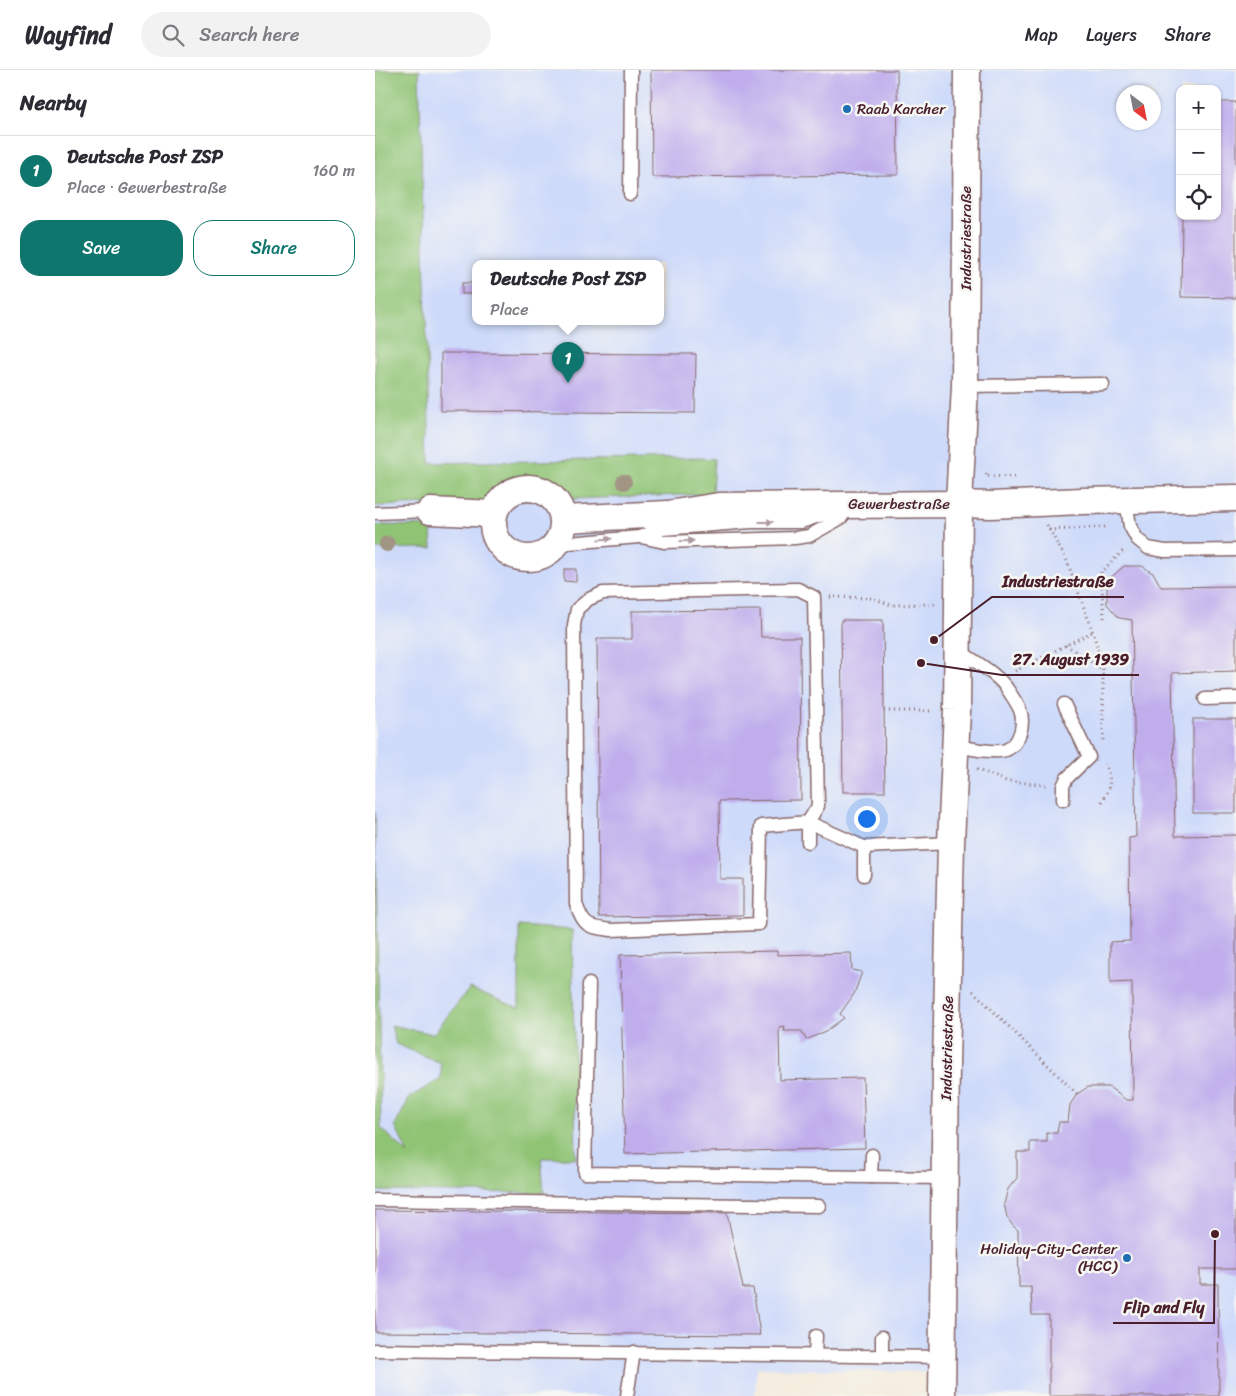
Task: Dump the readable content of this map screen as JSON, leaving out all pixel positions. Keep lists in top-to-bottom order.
{
  "streets": {
    "street": ["Industriestraße", "Gewerbestraße"]
  },
  "crossings": [
    ["Industriestraße", "Gewerbestraße"]
  ],
  "places": [
    "Raab Karcher",
    "Industriestraße",
    "27. August 1939",
    "Flip and Fly",
    "Holiday-City-Center (HCC)"
  ],
  "north": "bottom right",
  "page": {
    "header": "Wayfind",
    "search": "Search here",
    "nav": ["Map", "Layers", "Share"],
    "heading": "Nearby",
    "map_buttons": ["+", "−"],
    "list": [
      {
        "mark": "1",
        "name": "Deutsche Post ZSP",
        "note": "Place · Gewerbestraße",
        "value": "160 m"
      }
    ],
    "buttons": ["Save", "Share"],
    "popup": ["Deutsche Post ZSP", "Place"],
    "pins": "1"
  }
}
